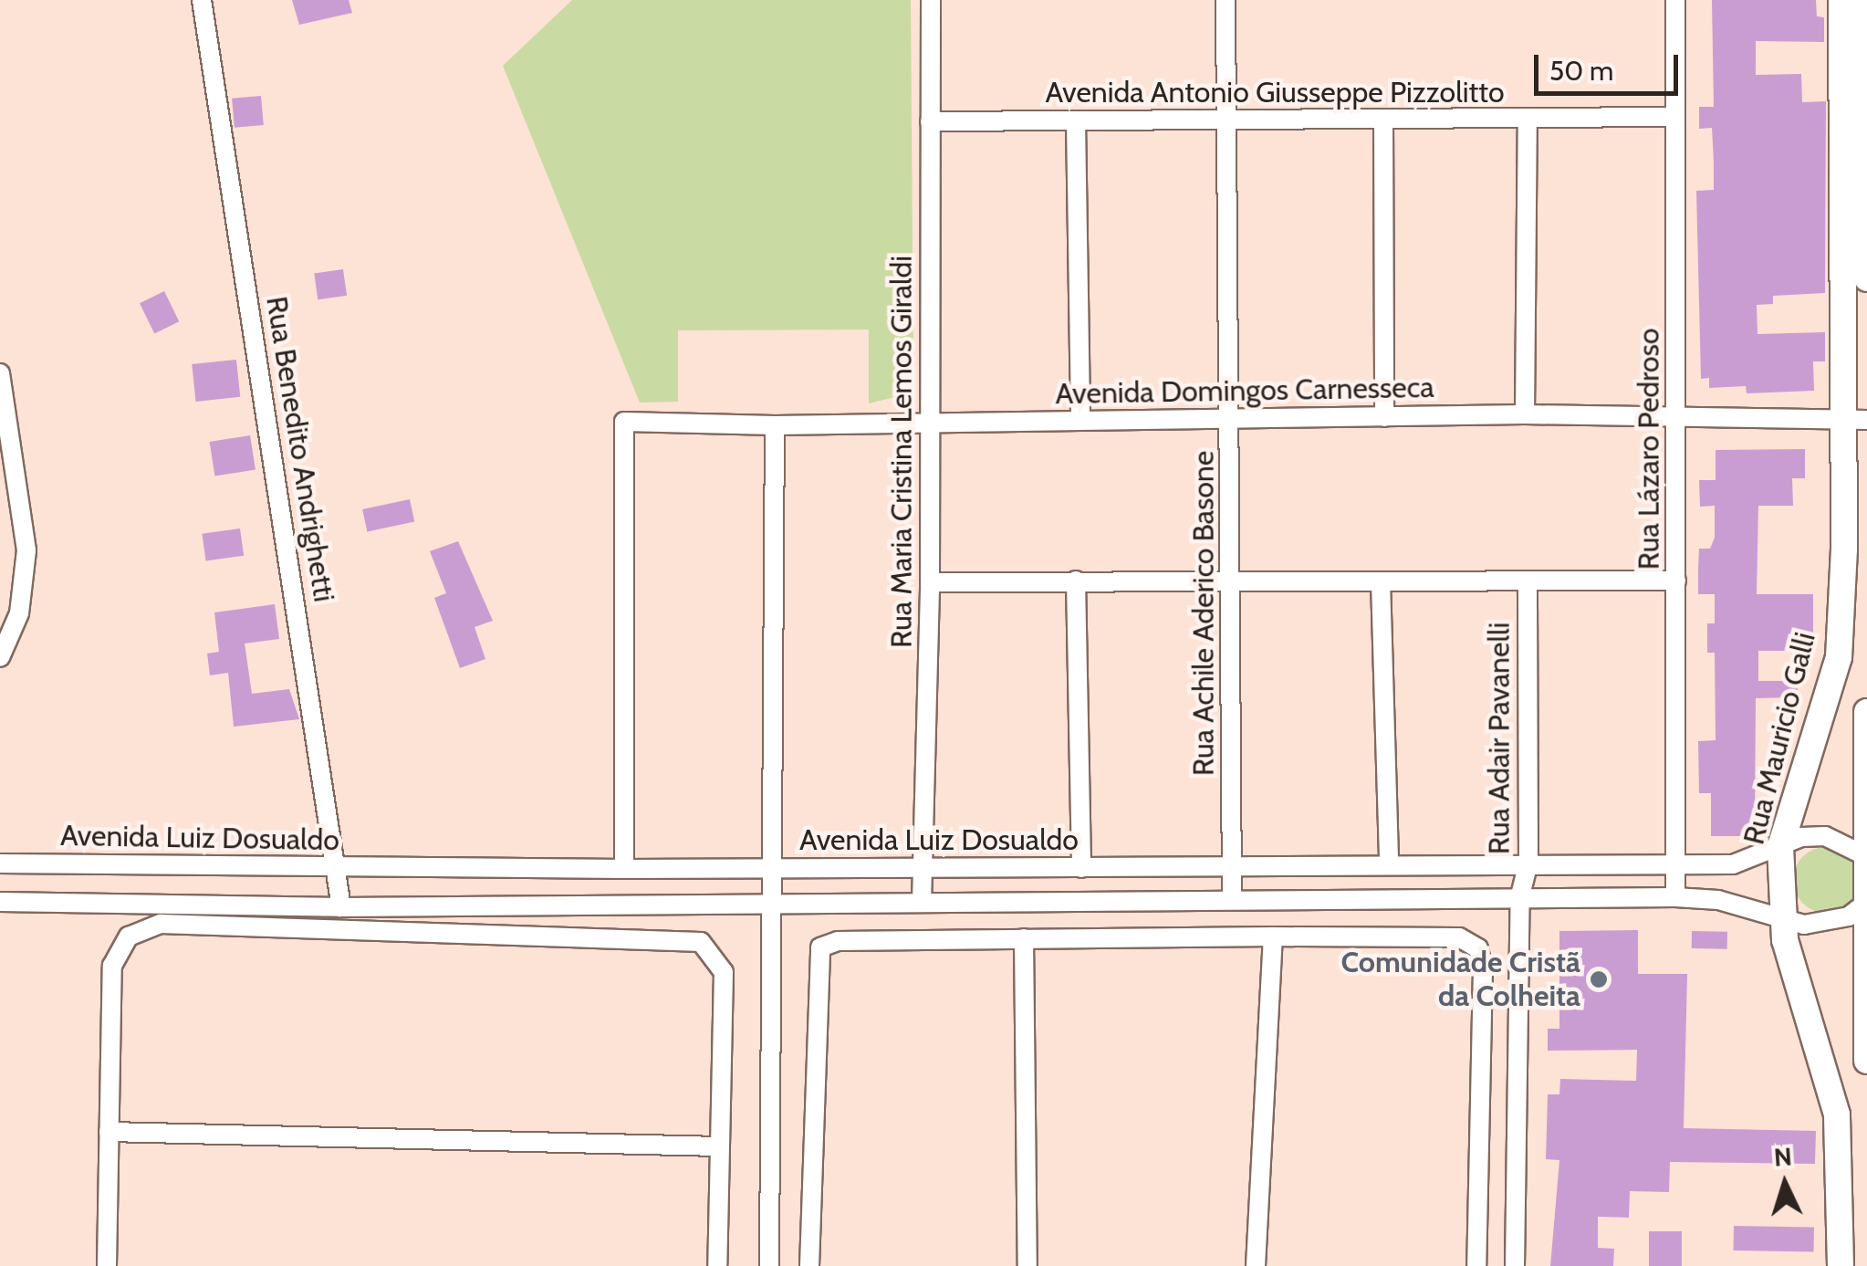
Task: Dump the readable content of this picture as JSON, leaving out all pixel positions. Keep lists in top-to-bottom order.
{
  "streets": {
    "main road": ["Rua Mauricio Galli"],
    "street": [
      "Avenida Antonio Giusseppe Pizzolitto",
      "Avenida Domingos Carnesseca",
      "Rua Benedito Andrighetti",
      "Rua Lázaro Pedroso",
      "Rua Maria Cristina Lemos Giraldi",
      "Rua Achile Aderico Basone",
      "Rua Adair Pavanelli",
      "Avenida Luiz Dosualdo"
    ]
  },
  "crossings": [
    ["Avenida Antonio Giusseppe Pizzolitto", "Rua Lázaro Pedroso"],
    ["Avenida Antonio Giusseppe Pizzolitto", "Rua Maria Cristina Lemos Giraldi"],
    ["Avenida Antonio Giusseppe Pizzolitto", "Rua Achile Aderico Basone"],
    ["Avenida Domingos Carnesseca", "Rua Lázaro Pedroso"],
    ["Avenida Domingos Carnesseca", "Rua Maria Cristina Lemos Giraldi"],
    ["Avenida Domingos Carnesseca", "Rua Achile Aderico Basone"],
    ["Avenida Domingos Carnesseca", "Rua Mauricio Galli"],
    ["Avenida Domingos Carnesseca", "Avenida Luiz Dosualdo"],
    ["Rua Benedito Andrighetti", "Avenida Luiz Dosualdo"],
    ["Rua Lázaro Pedroso", "Avenida Luiz Dosualdo"],
    ["Rua Maria Cristina Lemos Giraldi", "Avenida Luiz Dosualdo"],
    ["Rua Achile Aderico Basone", "Avenida Luiz Dosualdo"],
    ["Rua Adair Pavanelli", "Avenida Luiz Dosualdo"],
    ["Rua Mauricio Galli", "Avenida Luiz Dosualdo"]
  ],
  "places": ["Comunidade Cristã da Colheita"],
  "scale_bar": "50 m",
  "north": "top"
}
